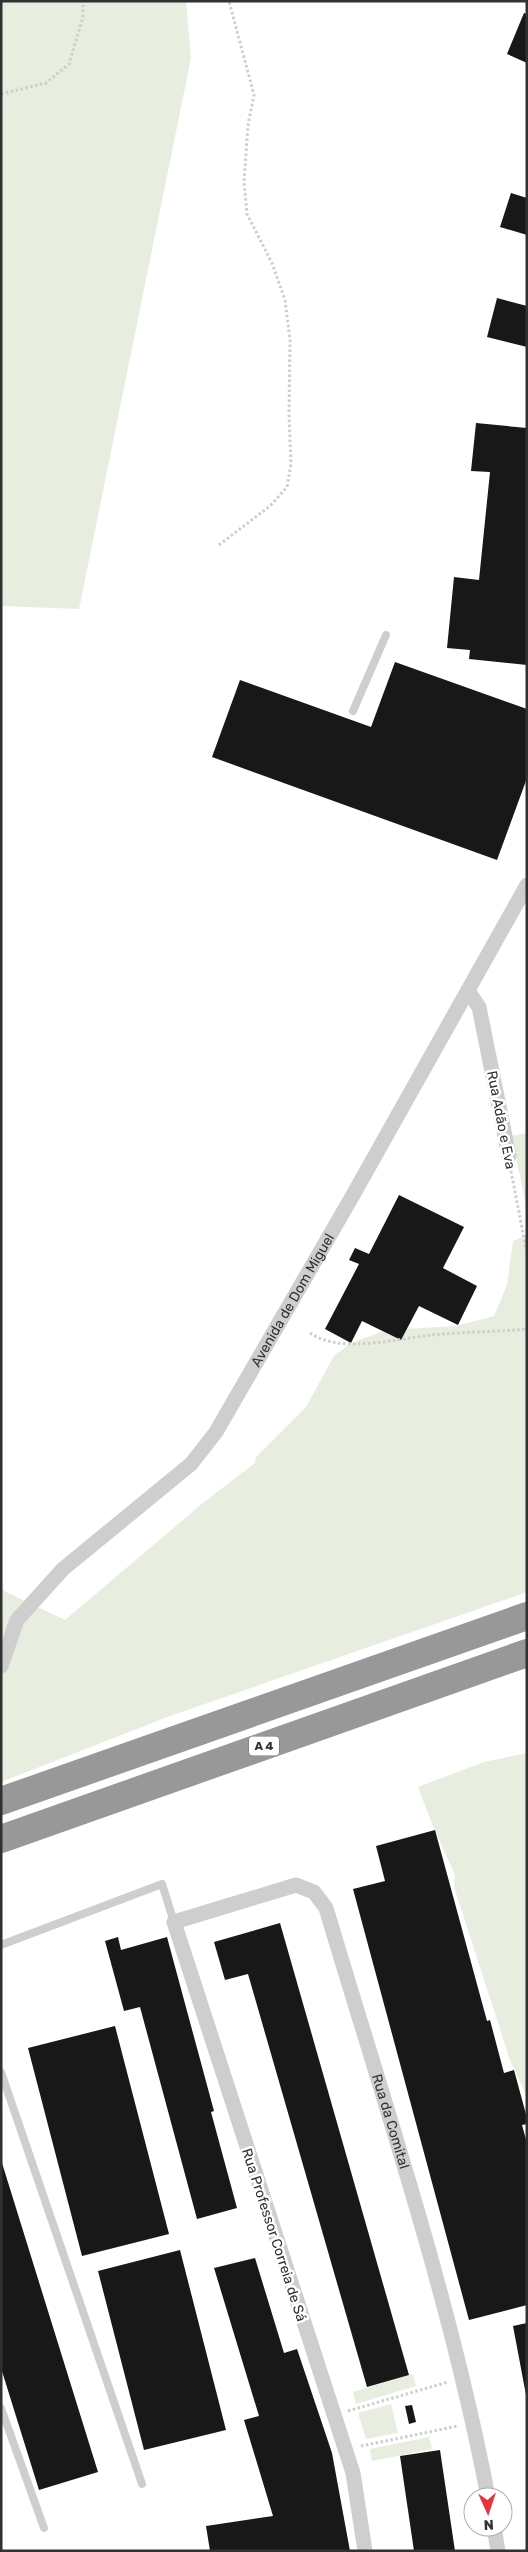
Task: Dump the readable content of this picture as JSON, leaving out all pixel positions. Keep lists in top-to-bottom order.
{
  "streets": {
    "highway": ["A 4"],
    "street": [
      "Rua Adão e Eva",
      "Avenida de Dom Miguel",
      "Rua da Comital",
      "Rua Professor Correia de Sá"
    ]
  },
  "crossings": [
    ["Rua Adão e Eva", "Avenida de Dom Miguel"],
    ["Rua da Comital", "Rua Professor Correia de Sá"]
  ],
  "north": "bottom"
}
